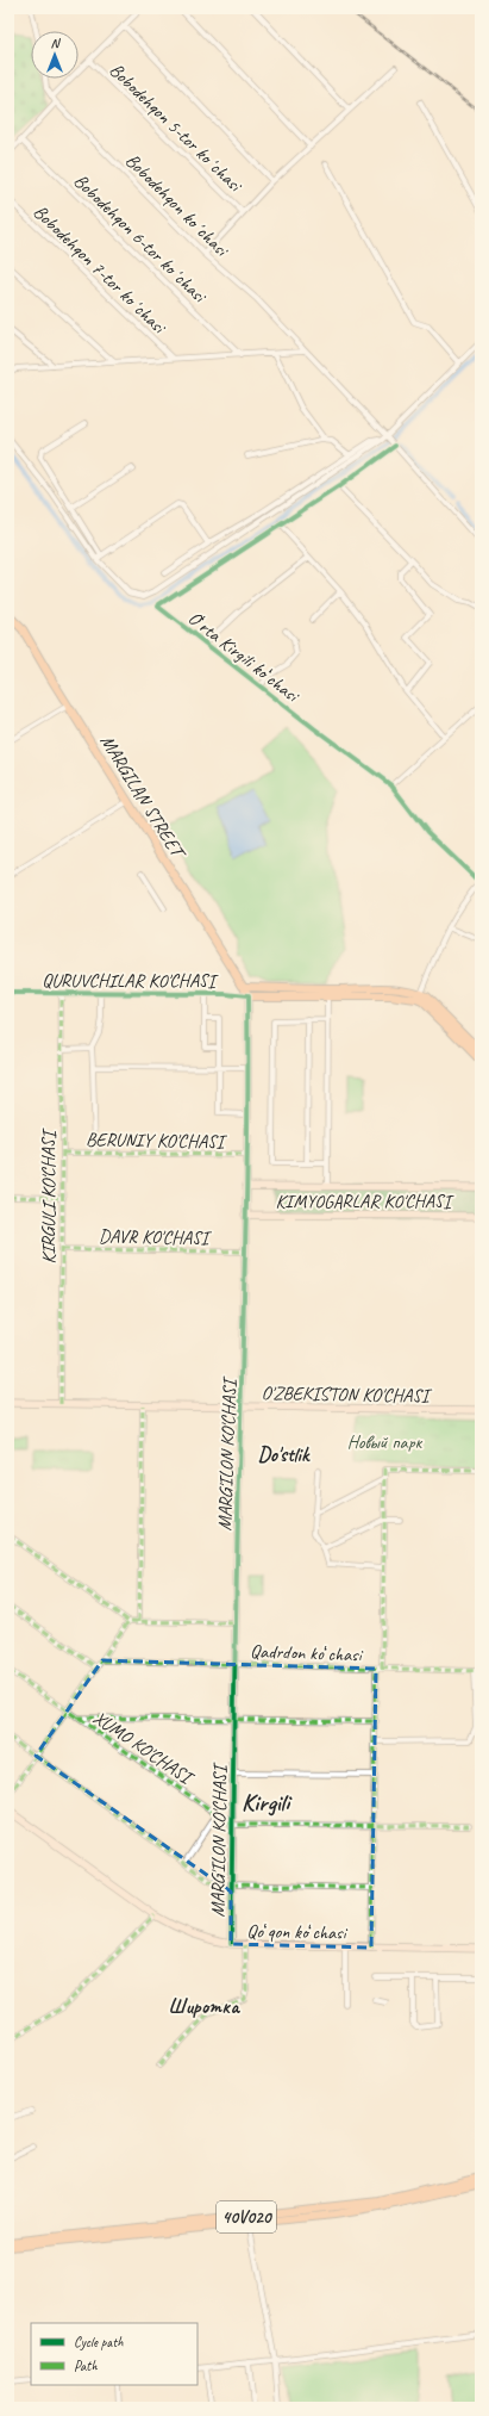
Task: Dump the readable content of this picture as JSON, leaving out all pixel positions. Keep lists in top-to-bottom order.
{
  "streets": {
    "main road": ["MARGILAN STREET", "QURUVCHILAR KO'CHASI", "40V020"],
    "street": [
      "Bobodehqon 5-tor koʼchasi",
      "Bobodehqon koʼchasi",
      "Bobodehqon 6-tor koʼchasi",
      "Bobodehqon 7-tor koʼchasi",
      "Oʻrta Kirgili koʻchasi",
      "BERUNIY KO'CHASI",
      "KIRGULI KO'CHASI",
      "KIMYOGARLAR KO'CHASI",
      "DAVR KO'CHASI",
      "O'ZBEKISTON KO'CHASI",
      "MARG'ILON KO'CHASI",
      "Qadrdon koʻchasi",
      "XUMO KO'CHASI",
      "Qoʻqon koʻchasi"
    ]
  },
  "crossings": [
    ["Bobodehqon koʼchasi", "Oʻrta Kirgili koʻchasi"],
    ["MARGILAN STREET", "QURUVCHILAR KO'CHASI"],
    ["MARGILAN STREET", "MARG'ILON KO'CHASI"],
    ["QURUVCHILAR KO'CHASI", "KIRGULI KO'CHASI"],
    ["QURUVCHILAR KO'CHASI", "MARG'ILON KO'CHASI"],
    ["BERUNIY KO'CHASI", "KIRGULI KO'CHASI"],
    ["BERUNIY KO'CHASI", "MARG'ILON KO'CHASI"],
    ["KIRGULI KO'CHASI", "DAVR KO'CHASI"],
    ["KIRGULI KO'CHASI", "O'ZBEKISTON KO'CHASI"],
    ["KIMYOGARLAR KO'CHASI", "MARG'ILON KO'CHASI"],
    ["DAVR KO'CHASI", "MARG'ILON KO'CHASI"],
    ["O'ZBEKISTON KO'CHASI", "MARG'ILON KO'CHASI"],
    ["MARG'ILON KO'CHASI", "Qadrdon koʻchasi"],
    ["MARG'ILON KO'CHASI", "XUMO KO'CHASI"],
    ["MARG'ILON KO'CHASI", "Qoʻqon koʻchasi"]
  ],
  "districts": ["Do'stlik", "Kirgili", "Широтка"],
  "parks": ["Новый парк"],
  "legend": ["Cycle path", "Path"],
  "north": "top"
}
